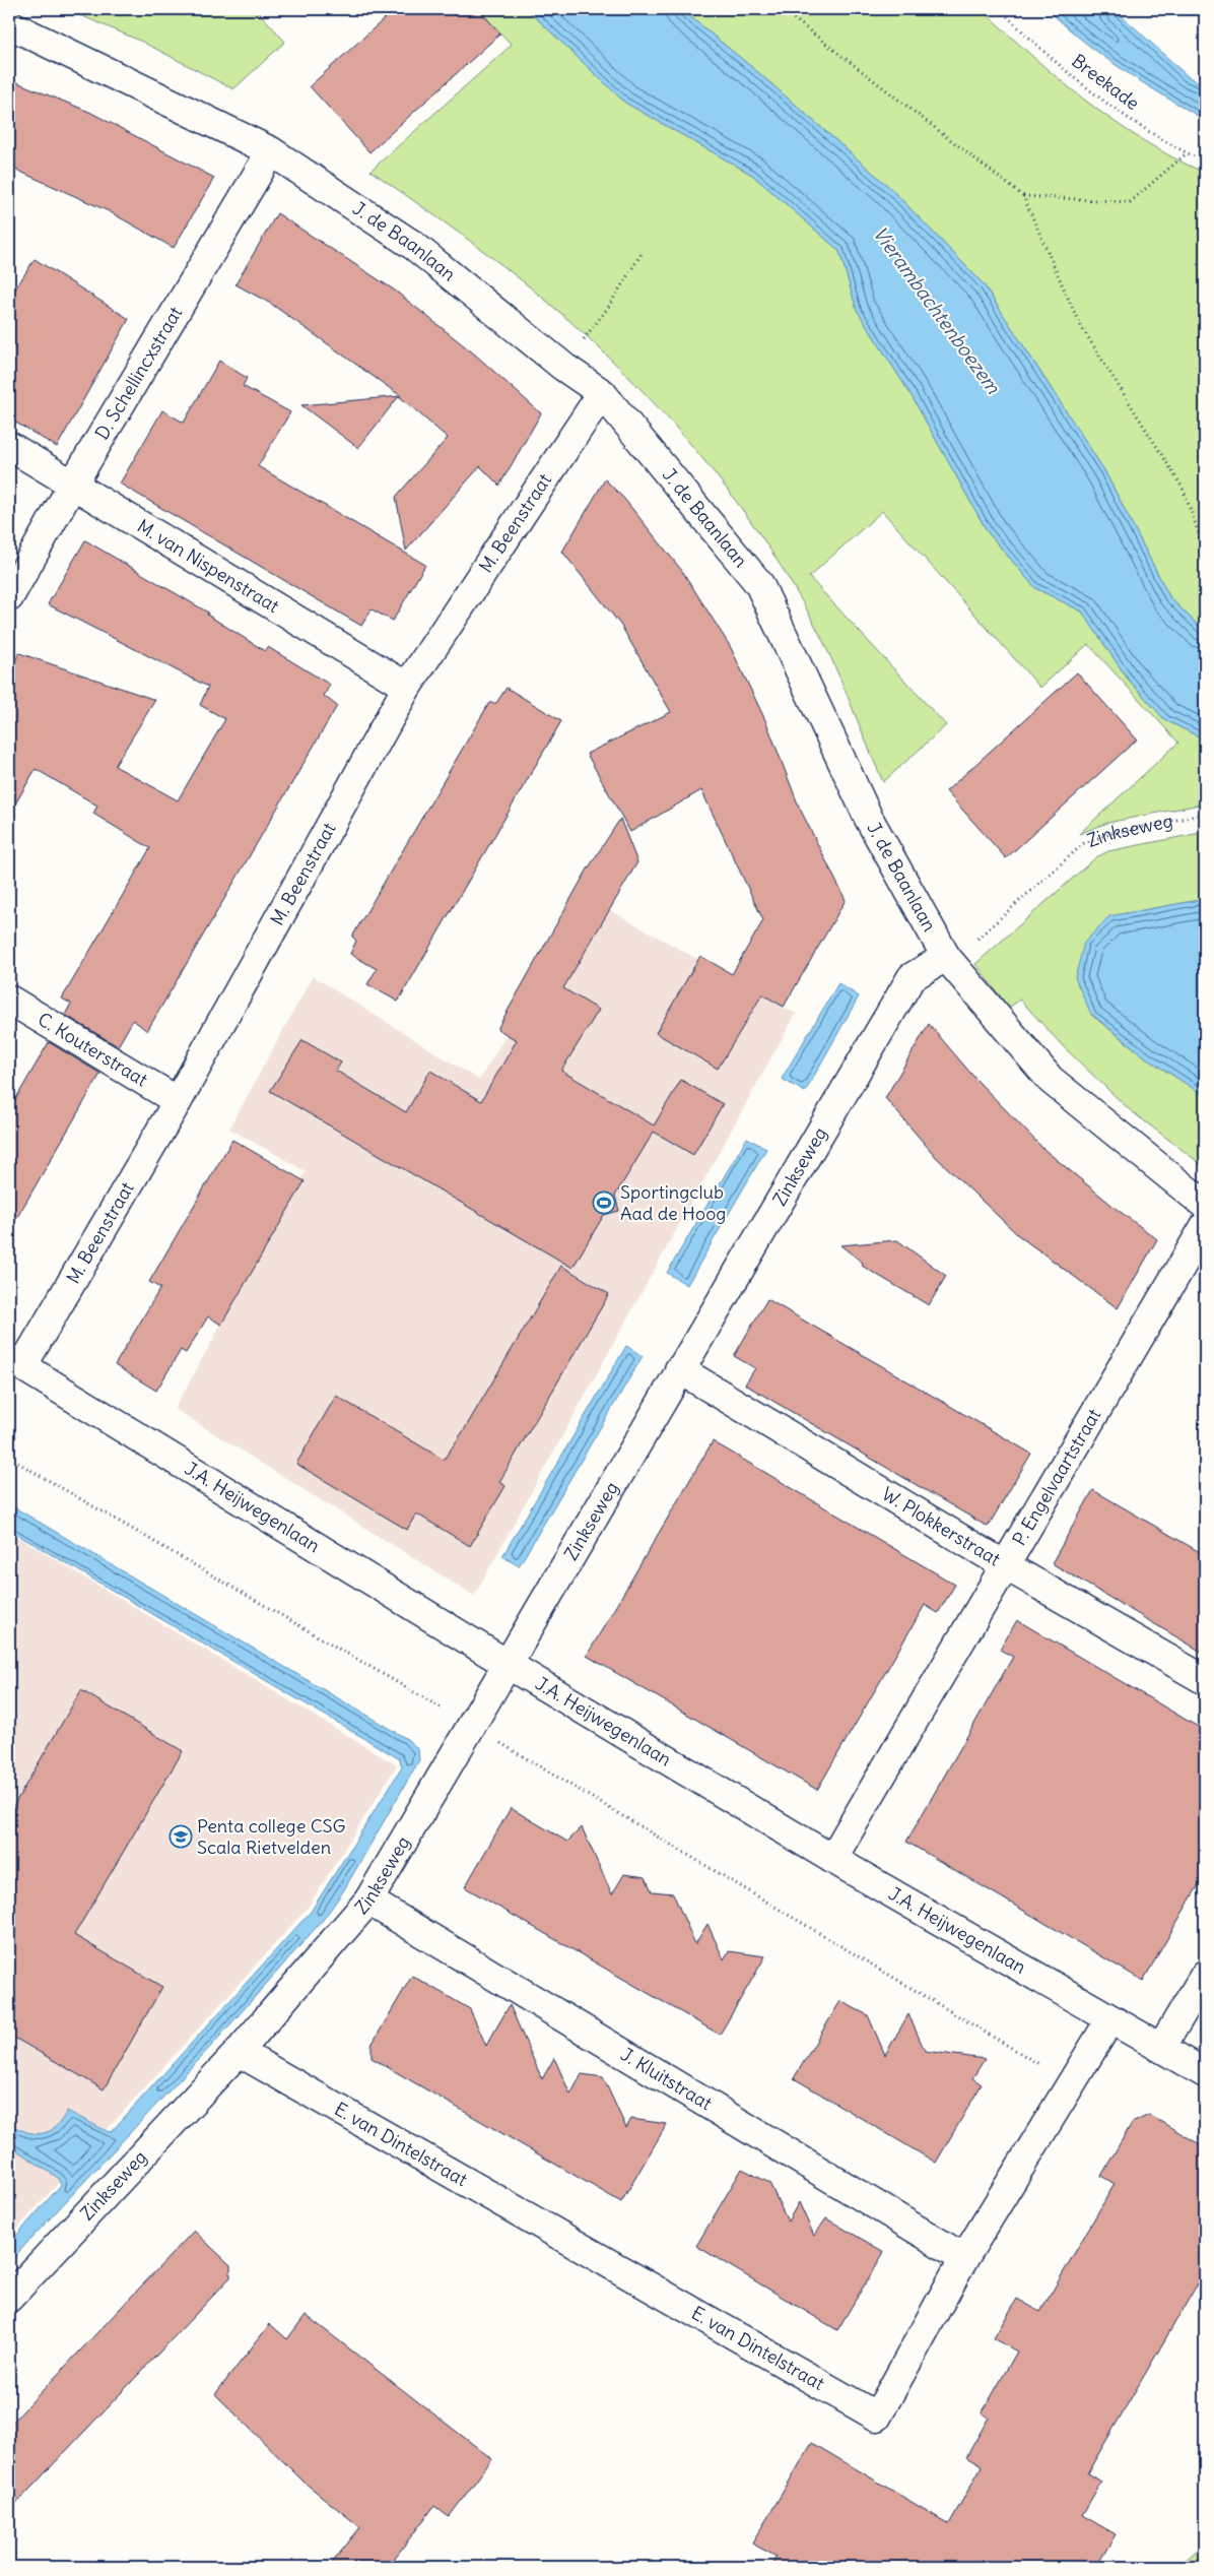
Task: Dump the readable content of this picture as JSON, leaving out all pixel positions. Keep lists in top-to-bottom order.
{
  "streets": {
    "street": [
      "J. de Baanlaan",
      "D. Schellincxstraat",
      "M. Beenstraat",
      "M. van Nispenstraat",
      "Zinkseweg",
      "C. Kouterstraat",
      "P. Engelvaartstraat",
      "J.A. Heijwegenlaan",
      "W. Plokkerstraat",
      "J. Kluitstraat",
      "E. van Dintelstraat"
    ],
    "path": ["Breekade"]
  },
  "crossings": [
    ["J. de Baanlaan", "D. Schellincxstraat"],
    ["J. de Baanlaan", "M. Beenstraat"],
    ["J. de Baanlaan", "Zinkseweg"],
    ["D. Schellincxstraat", "M. van Nispenstraat"],
    ["M. Beenstraat", "M. van Nispenstraat"],
    ["M. Beenstraat", "C. Kouterstraat"],
    ["M. Beenstraat", "J.A. Heijwegenlaan"],
    ["Zinkseweg", "J.A. Heijwegenlaan"],
    ["Zinkseweg", "W. Plokkerstraat"],
    ["Zinkseweg", "J. Kluitstraat"],
    ["Zinkseweg", "E. van Dintelstraat"],
    ["P. Engelvaartstraat", "J.A. Heijwegenlaan"],
    ["P. Engelvaartstraat", "W. Plokkerstraat"],
    ["J.A. Heijwegenlaan", "E. van Dintelstraat"],
    ["J. Kluitstraat", "E. van Dintelstraat"]
  ],
  "water": ["Vierambachtenboezem"],
  "places": {
    "sports": ["Sportingclub Aad de Hoog"],
    "school or university": ["Penta college CSG Scala Rietvelden"]
  }
}
